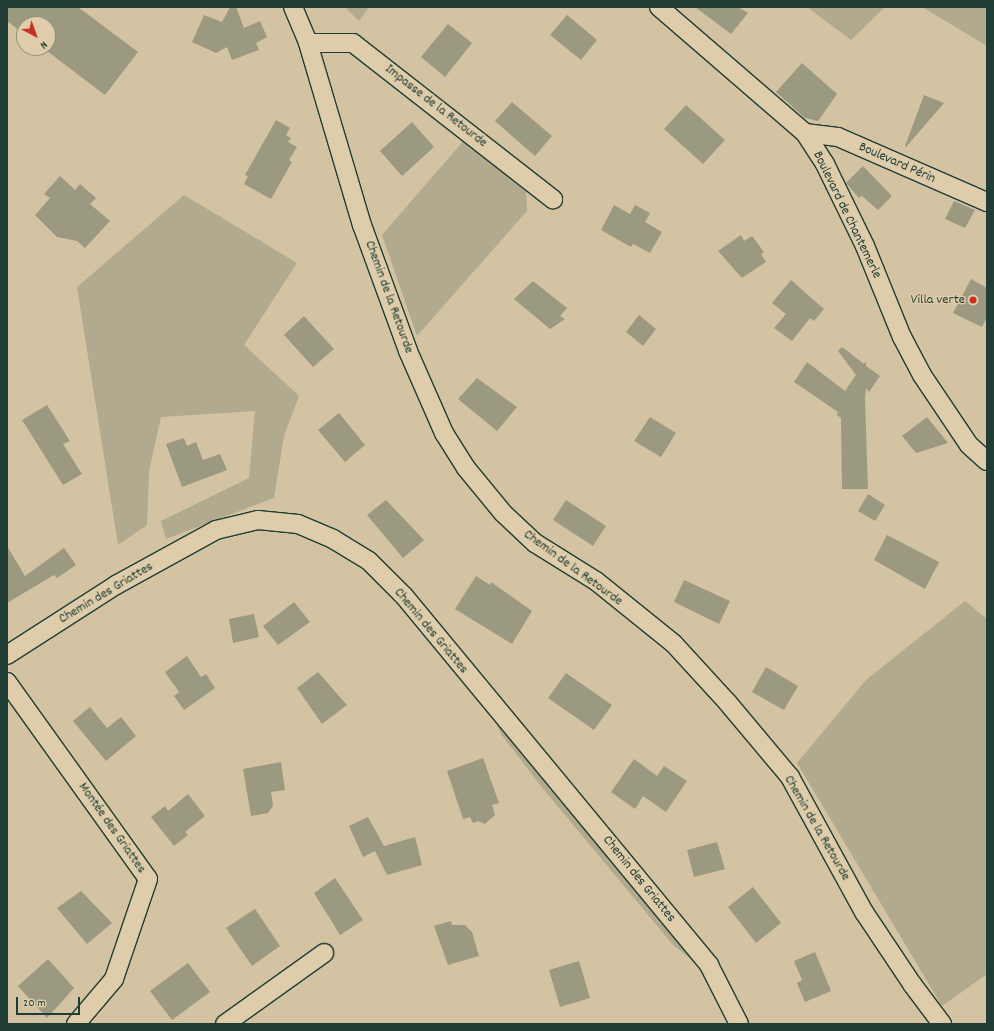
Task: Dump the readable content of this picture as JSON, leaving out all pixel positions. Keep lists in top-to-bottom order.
{
  "streets": {
    "street": [
      "Impasse de la Retourde",
      "Boulevard Périn",
      "Boulevard de Chantemerle",
      "Chemin de la Retourde",
      "Chemin des Griattes",
      "Montée des Griattes"
    ]
  },
  "crossings": [
    ["Impasse de la Retourde", "Chemin de la Retourde"],
    ["Boulevard Périn", "Boulevard de Chantemerle"]
  ],
  "places": ["Villa verte"],
  "scale_bar": "20 m",
  "north": "bottom right"
}
